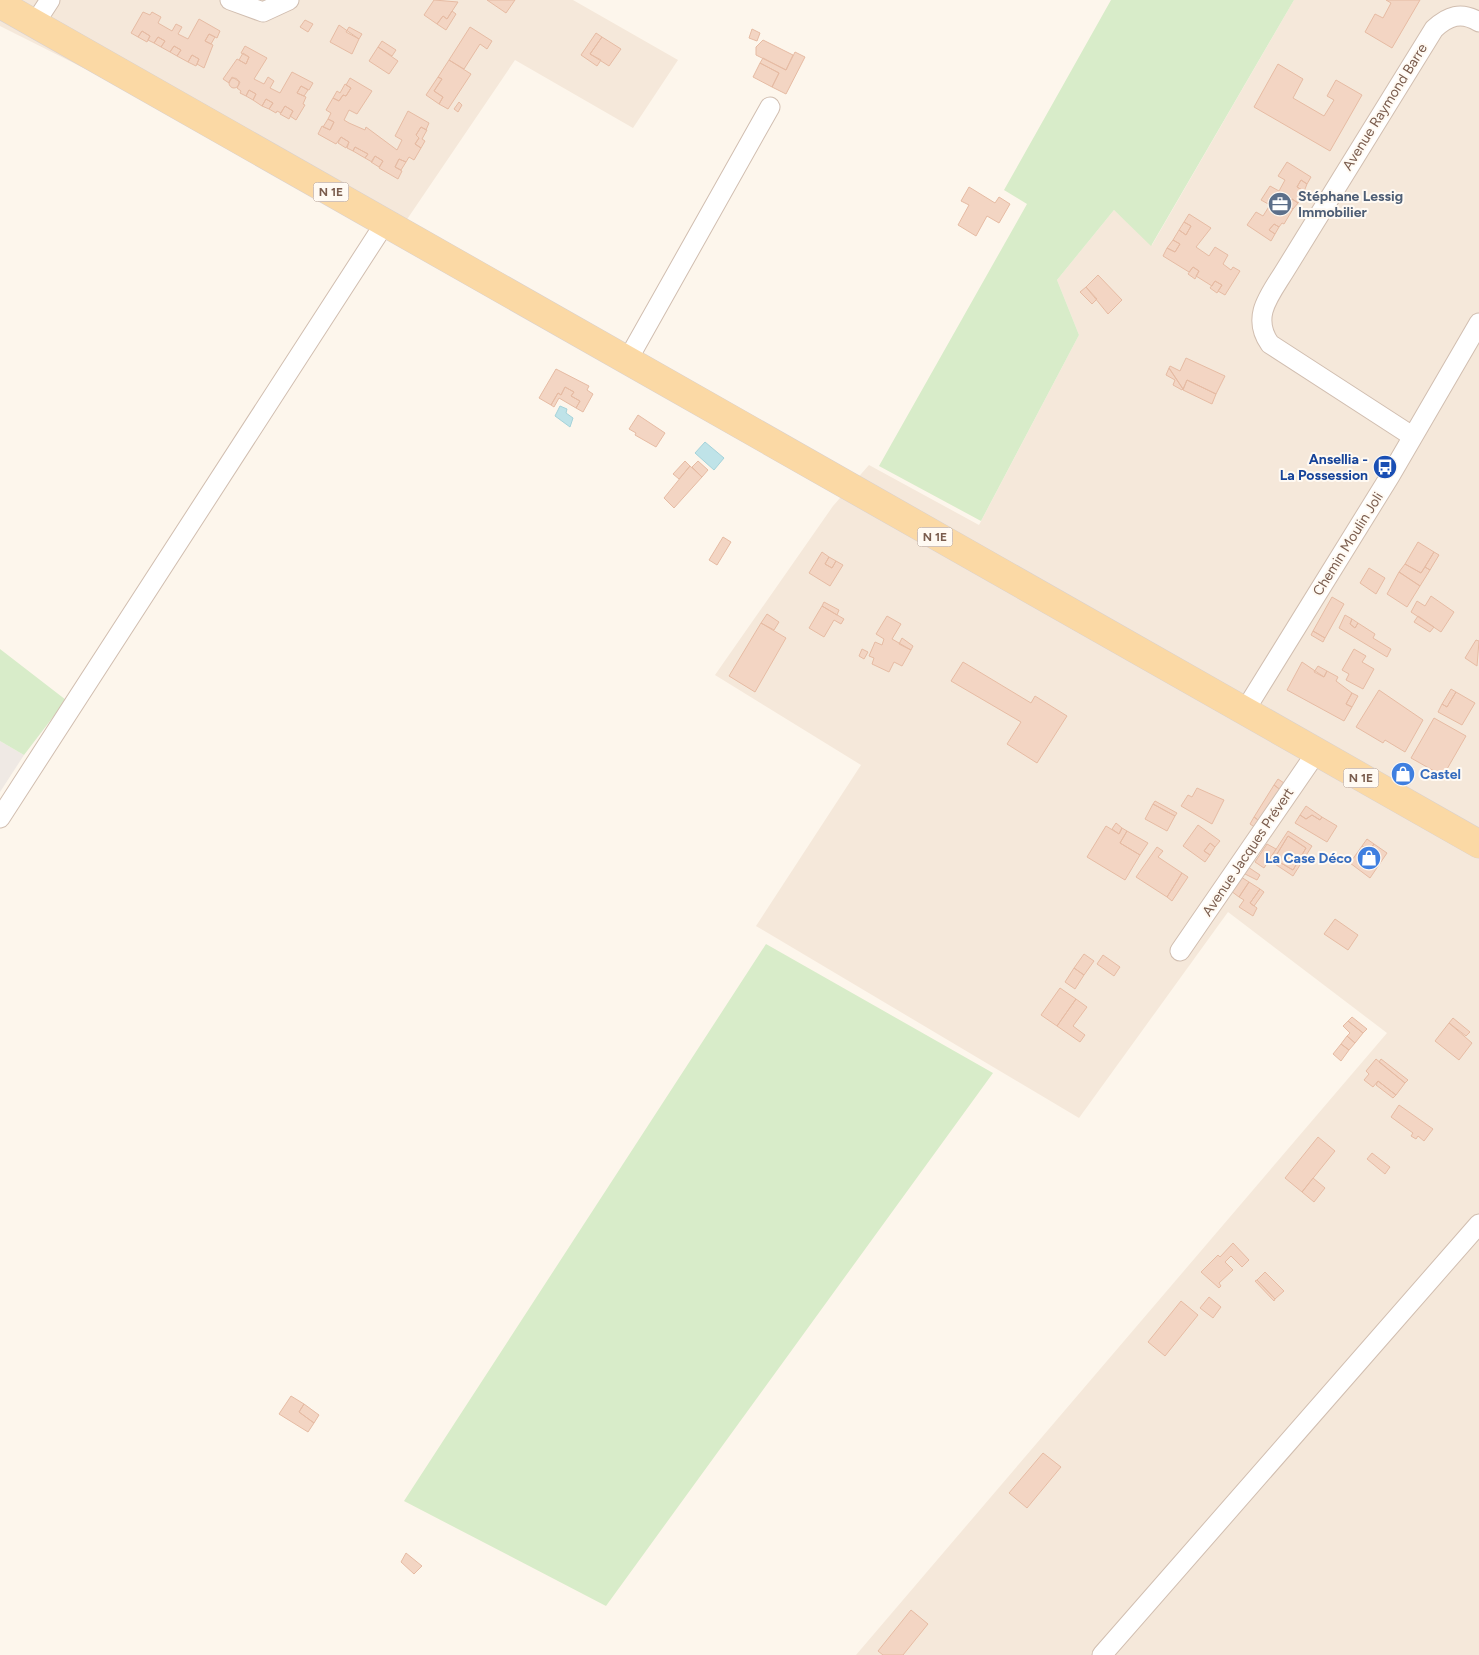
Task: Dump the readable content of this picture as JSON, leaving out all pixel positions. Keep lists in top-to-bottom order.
{
  "streets": {
    "main road": ["N 1E"],
    "street": ["Avenue Raymond Barre", "Chemin Moulin Joli", "Avenue Jacques Prévert"]
  },
  "crossings": [
    ["Avenue Raymond Barre", "Chemin Moulin Joli"],
    ["N 1E", "Chemin Moulin Joli"],
    ["N 1E", "Avenue Jacques Prévert"]
  ],
  "places": {
    "office": ["Stéphane Lessig Immobilier"],
    "bus stop": ["Ansellia - La Possession"],
    "shop": ["Castel", "La Case Déco"]
  }
}
